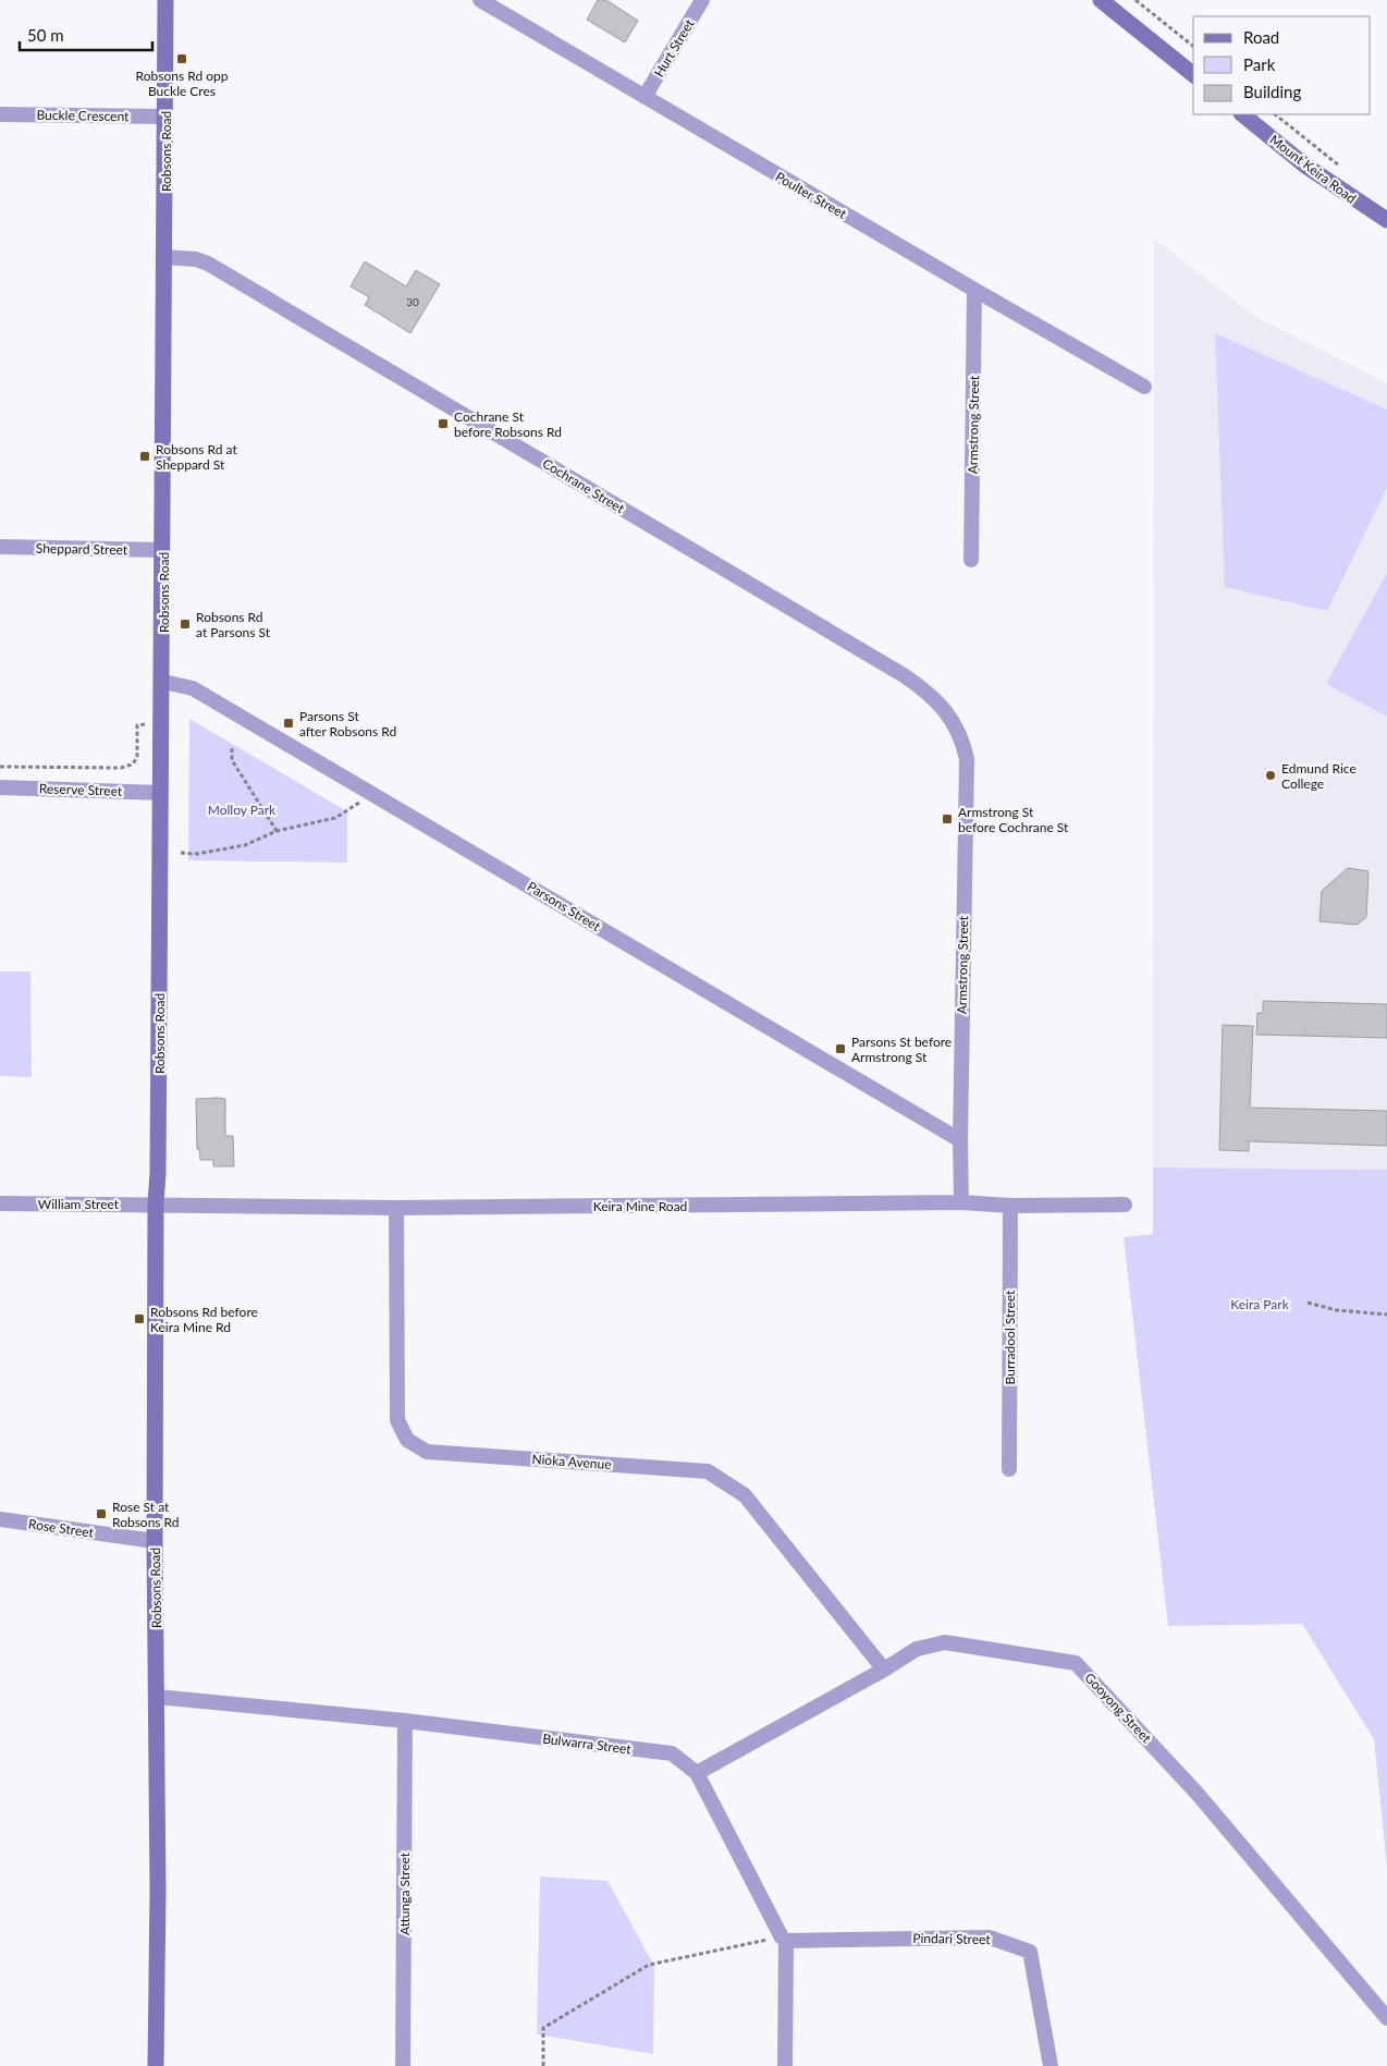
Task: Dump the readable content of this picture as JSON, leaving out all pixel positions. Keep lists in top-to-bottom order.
{
  "streets": {
    "main road": ["Robsons Road", "Mount Keira Road"],
    "street": [
      "Hurt Street",
      "Buckle Crescent",
      "Poulter Street",
      "Armstrong Street",
      "Cochrane Street",
      "Sheppard Street",
      "Reserve Street",
      "Parsons Street",
      "William Street",
      "Keira Mine Road",
      "Burradool Street",
      "Nioka Avenue",
      "Rose Street",
      "Gooyong Street",
      "Bulwarra Street",
      "Attunga Street",
      "Pindari Street"
    ]
  },
  "crossings": [
    ["Hurt Street", "Poulter Street"],
    ["Buckle Crescent", "Robsons Road"],
    ["Robsons Road", "Cochrane Street"],
    ["Robsons Road", "Sheppard Street"],
    ["Robsons Road", "Reserve Street"],
    ["Robsons Road", "Parsons Street"],
    ["Robsons Road", "William Street"],
    ["Robsons Road", "Keira Mine Road"],
    ["Robsons Road", "Rose Street"],
    ["Robsons Road", "Bulwarra Street"],
    ["Poulter Street", "Armstrong Street"],
    ["Armstrong Street", "Cochrane Street"],
    ["Armstrong Street", "Parsons Street"],
    ["Armstrong Street", "Keira Mine Road"],
    ["William Street", "Keira Mine Road"],
    ["Keira Mine Road", "Burradool Street"],
    ["Keira Mine Road", "Nioka Avenue"],
    ["Nioka Avenue", "Gooyong Street"],
    ["Gooyong Street", "Bulwarra Street"],
    ["Bulwarra Street", "Attunga Street"],
    ["Bulwarra Street", "Pindari Street"]
  ],
  "parks": ["Molloy Park", "Keira Park"],
  "places": {
    "transit": [
      "Robsons Rd opp Buckle Cres",
      "Cochrane St before Robsons Rd",
      "Robsons Rd at Sheppard St",
      "Robsons Rd at Parsons St",
      "Parsons St after Robsons Rd",
      "Armstrong St before Cochrane St",
      "Parsons St before Armstrong St",
      "Robsons Rd before Keira Mine Rd",
      "Rose St at Robsons Rd"
    ],
    "other": ["Edmund Rice College"]
  },
  "house_numbers": ["30"],
  "legend": ["Road", "Park", "Building"],
  "scale_bar": "50 m"
}
